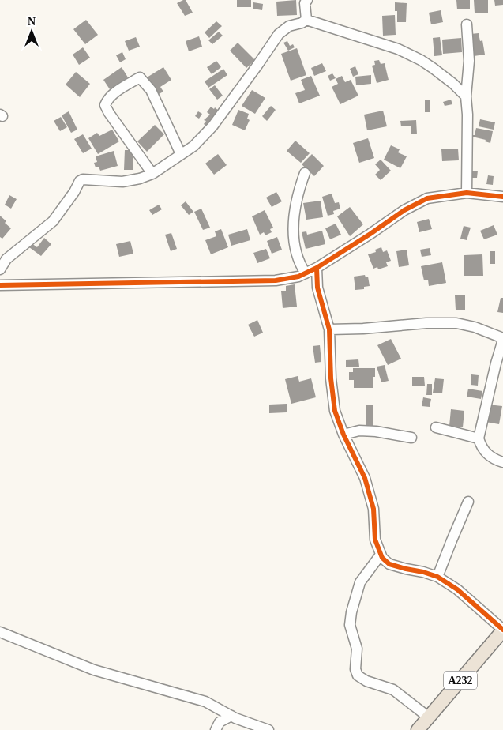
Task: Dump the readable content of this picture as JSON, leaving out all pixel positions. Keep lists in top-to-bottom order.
{
  "streets": {
    "main road": ["A232"]
  },
  "north": "top"
}
